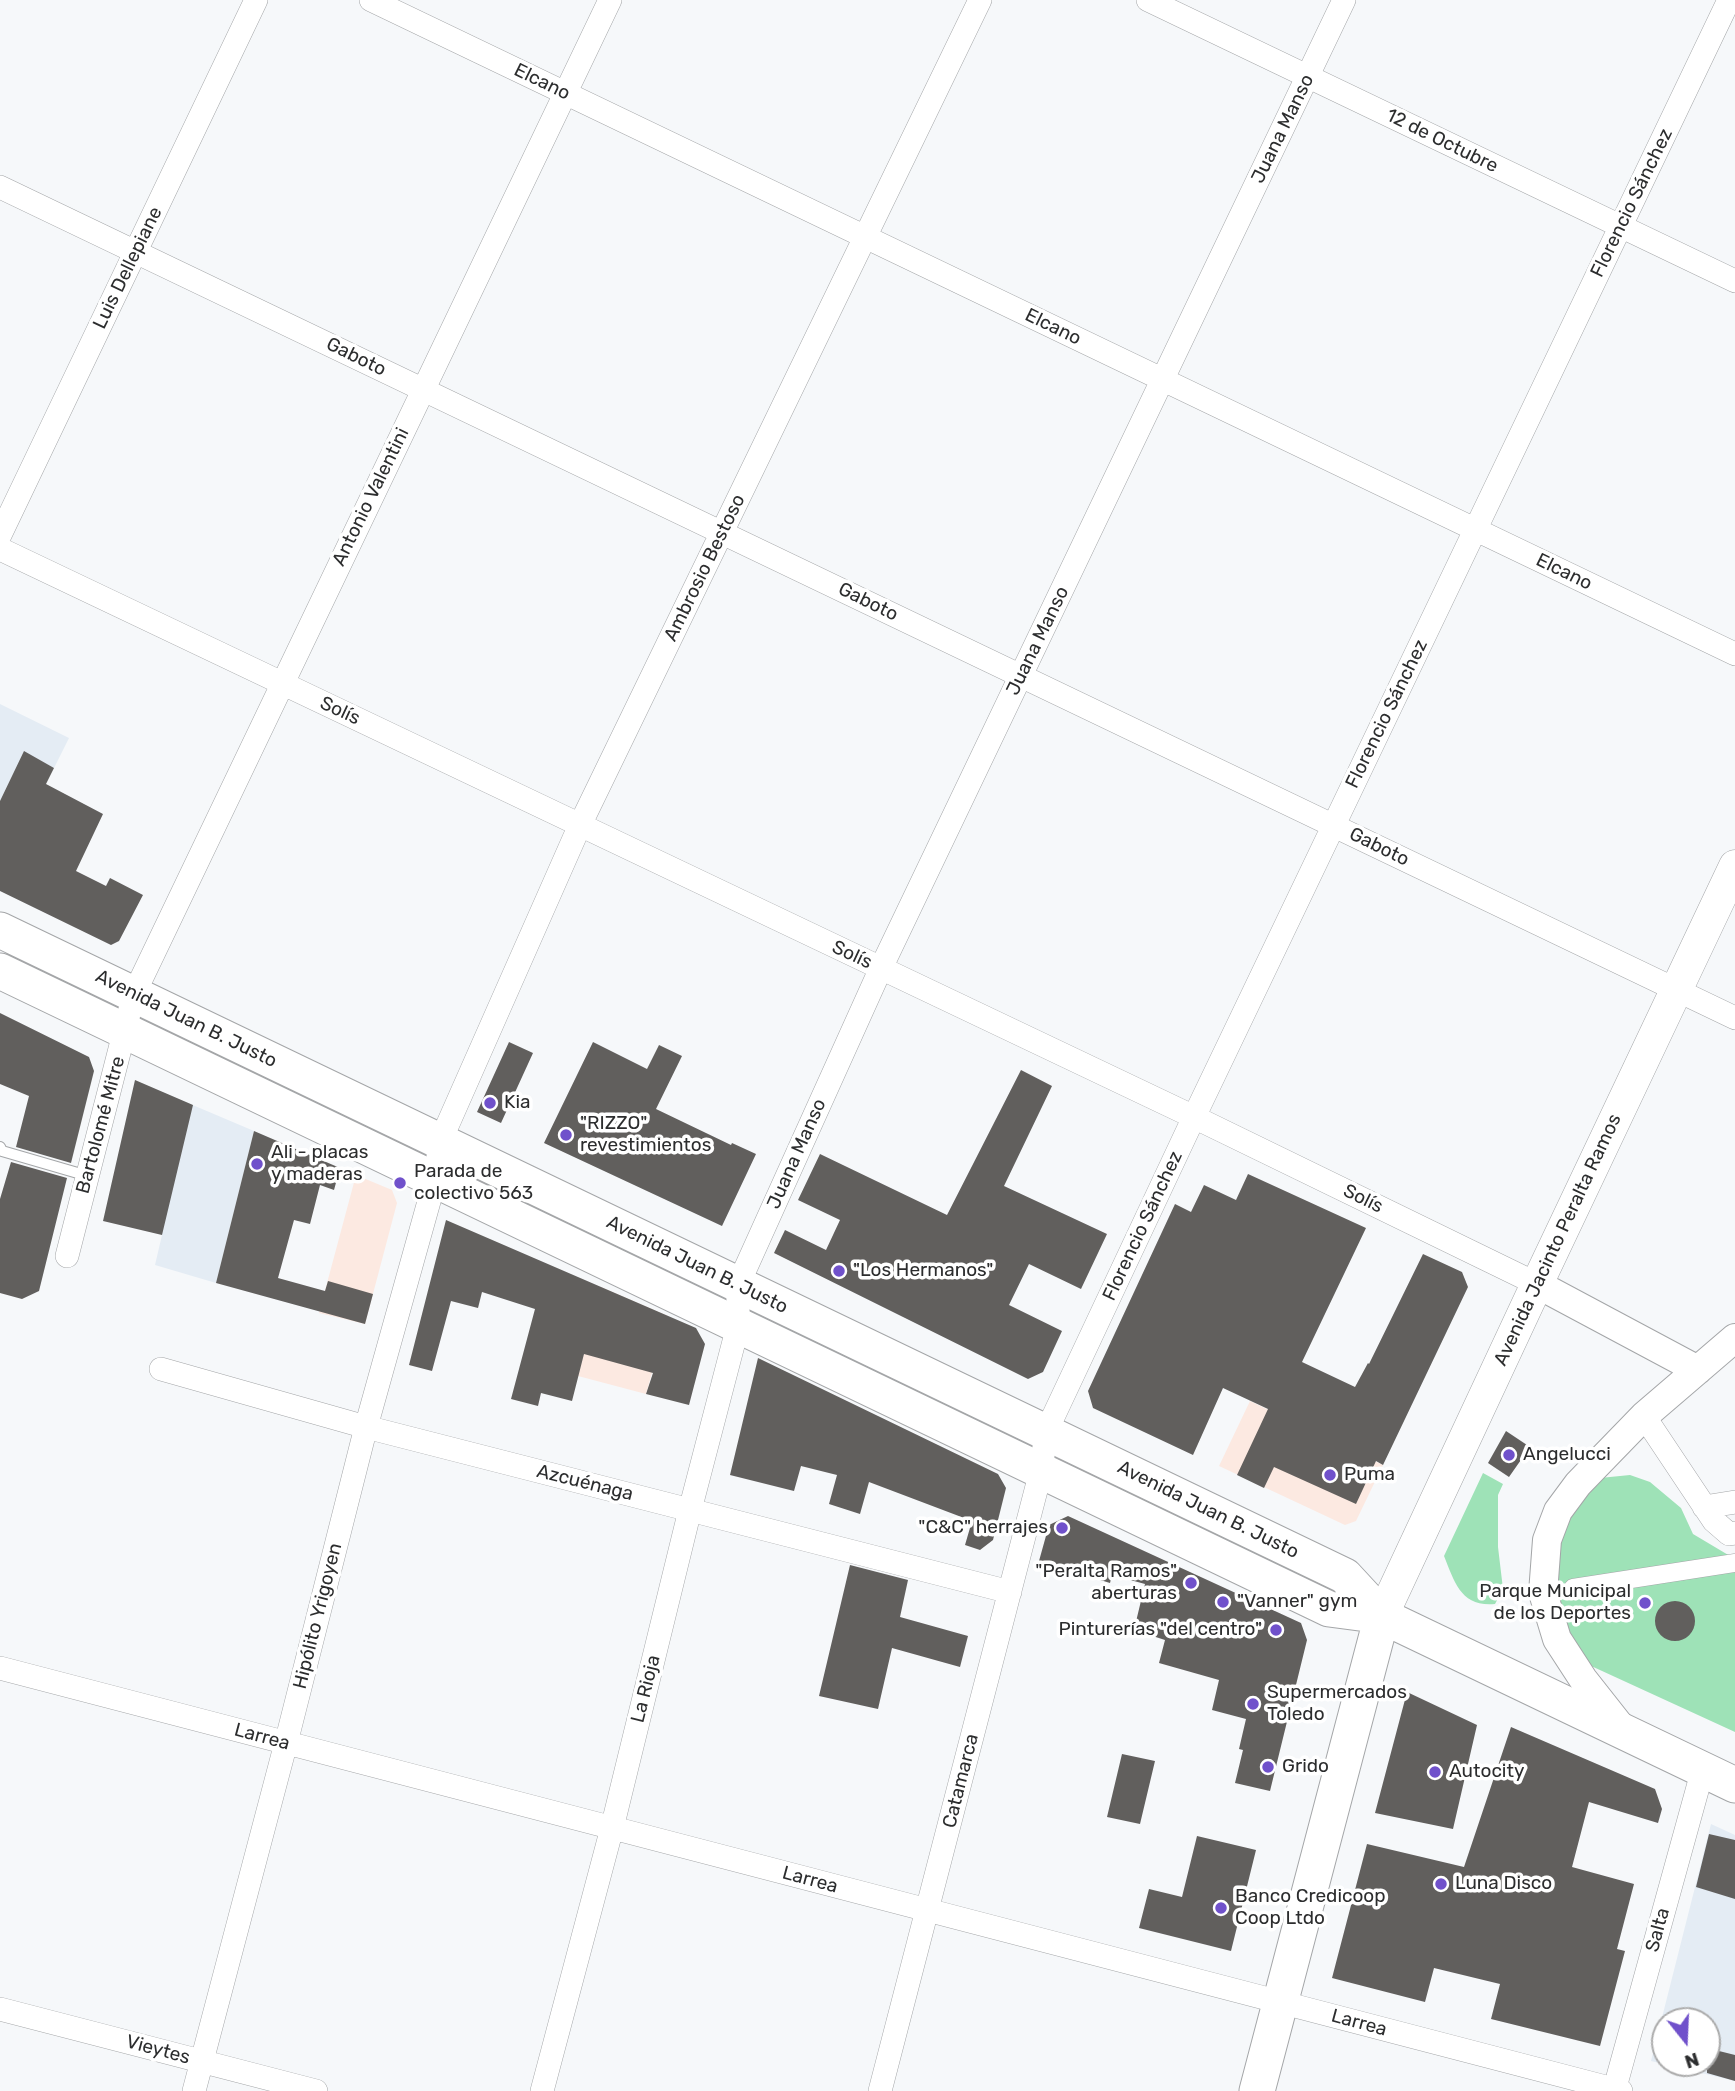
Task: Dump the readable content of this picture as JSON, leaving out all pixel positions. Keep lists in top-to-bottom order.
{
  "streets": {
    "main road": ["Avenida Juan B. Justo", "Avenida Jacinto Peralta Ramos"],
    "street": [
      "Elcano",
      "Juana Manso",
      "12 de Octubre",
      "Florencio Sánchez",
      "Luis Dellepiane",
      "Gaboto",
      "Antonio Valentini",
      "Ambrosio Bestoso",
      "Solís",
      "Bartolomé Mitre",
      "Azcuénaga",
      "Hipólito Yrigoyen",
      "La Rioja",
      "Larrea",
      "Catamarca",
      "Salta",
      "Vieytes"
    ]
  },
  "crossings": [
    ["Elcano", "Juana Manso"],
    ["Elcano", "Florencio Sánchez"],
    ["Elcano", "Antonio Valentini"],
    ["Elcano", "Ambrosio Bestoso"],
    ["Juana Manso", "12 de Octubre"],
    ["Juana Manso", "Gaboto"],
    ["Juana Manso", "Solís"],
    ["Juana Manso", "Avenida Juan B. Justo"],
    ["Juana Manso", "La Rioja"],
    ["12 de Octubre", "Florencio Sánchez"],
    ["Florencio Sánchez", "Gaboto"],
    ["Florencio Sánchez", "Solís"],
    ["Florencio Sánchez", "Avenida Juan B. Justo"],
    ["Florencio Sánchez", "Catamarca"],
    ["Luis Dellepiane", "Gaboto"],
    ["Gaboto", "Antonio Valentini"],
    ["Gaboto", "Ambrosio Bestoso"],
    ["Gaboto", "Avenida Jacinto Peralta Ramos"],
    ["Antonio Valentini", "Solís"],
    ["Antonio Valentini", "Avenida Juan B. Justo"],
    ["Antonio Valentini", "Bartolomé Mitre"],
    ["Ambrosio Bestoso", "Solís"],
    ["Ambrosio Bestoso", "Avenida Juan B. Justo"],
    ["Ambrosio Bestoso", "Hipólito Yrigoyen"],
    ["Solís", "Avenida Jacinto Peralta Ramos"],
    ["Avenida Juan B. Justo", "Bartolomé Mitre"],
    ["Avenida Juan B. Justo", "Avenida Jacinto Peralta Ramos"],
    ["Avenida Juan B. Justo", "Hipólito Yrigoyen"],
    ["Avenida Juan B. Justo", "La Rioja"],
    ["Avenida Juan B. Justo", "Catamarca"],
    ["Avenida Juan B. Justo", "Salta"],
    ["Azcuénaga", "Hipólito Yrigoyen"],
    ["Azcuénaga", "La Rioja"],
    ["Azcuénaga", "Catamarca"],
    ["Hipólito Yrigoyen", "Larrea"],
    ["Hipólito Yrigoyen", "Vieytes"],
    ["La Rioja", "Larrea"],
    ["Larrea", "Catamarca"],
    ["Larrea", "Salta"]
  ],
  "places": [
    "Kia",
    "\"RIZZO\" revestimientos",
    "Ali - placas y maderas",
    "Parada de colectivo 563",
    "\"Los Hermanos\"",
    "Angelucci",
    "Puma",
    "\"C&C\" herrajes",
    "\"Peralta Ramos\" aberturas",
    "\"Vanner\" gym",
    "Parque Municipal de los Deportes",
    "Pinturerías \"del centro\"",
    "Supermercados Toledo",
    "Grido",
    "Autocity",
    "Luna Disco",
    "Banco Credicoop Coop Ltdo"
  ],
  "north": "bottom"
}
